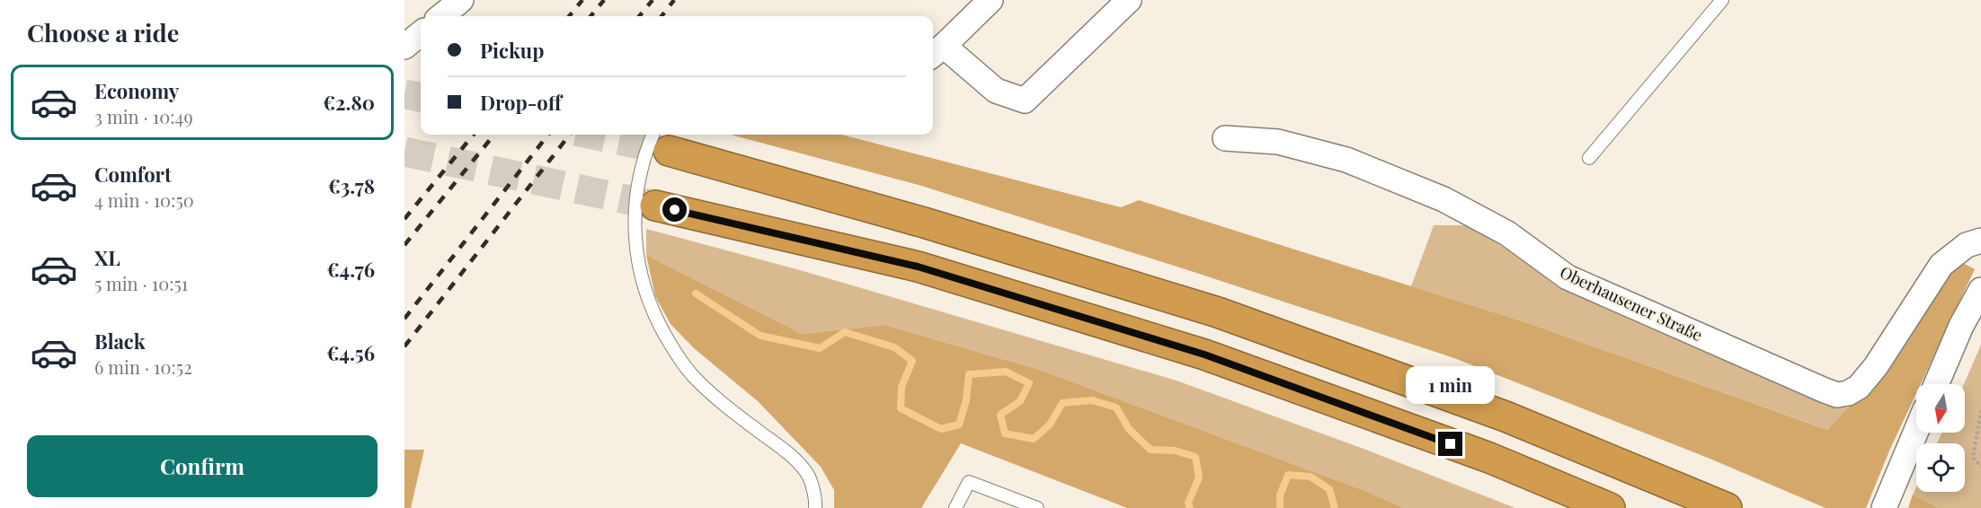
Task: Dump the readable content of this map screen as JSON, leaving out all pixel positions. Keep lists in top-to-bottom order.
{
  "streets": {
    "street": ["Oberhausener Straße"]
  },
  "north": "bottom",
  "page": {
    "heading": "Choose a ride",
    "banner": ["Pickup", "Drop-off"],
    "list": [
      {
        "name": "Economy",
        "note": "3 min · 10:49",
        "value": "€2.80"
      },
      {
        "name": "Comfort",
        "note": "4 min · 10:50",
        "value": "€3.78"
      },
      {
        "name": "XL",
        "note": "5 min · 10:51",
        "value": "€4.76"
      },
      {
        "name": "Black",
        "note": "6 min · 10:52",
        "value": "€4.56"
      }
    ],
    "bubble": "1 min",
    "buttons": "Confirm"
  }
}
